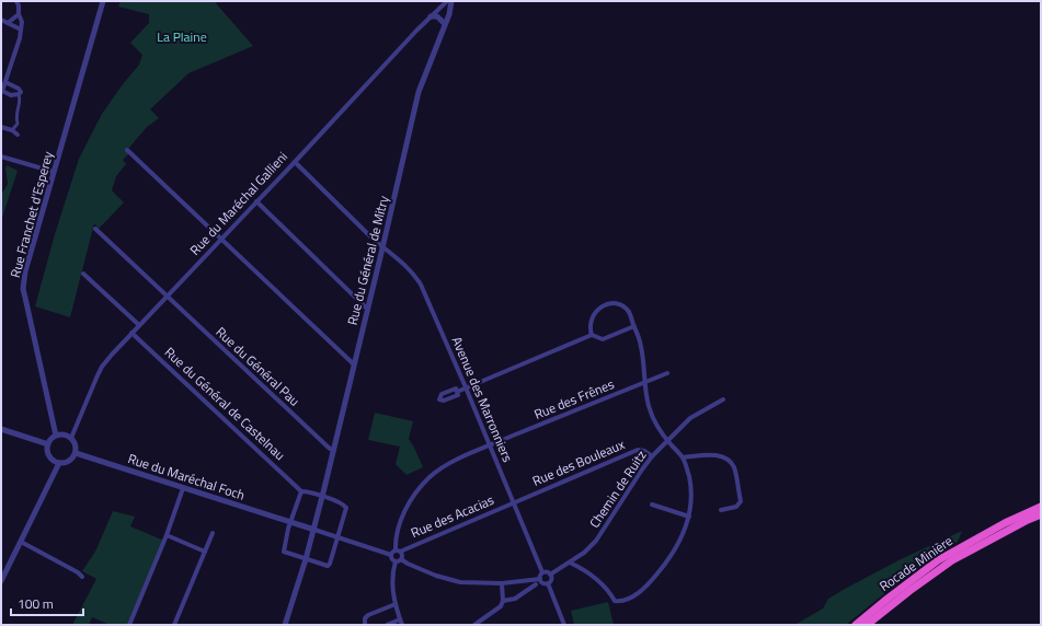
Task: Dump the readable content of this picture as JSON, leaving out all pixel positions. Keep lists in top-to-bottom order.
{
  "streets": {
    "highway": ["Rocade Minière"],
    "street": [
      "Rue du Maréchal Gallieni",
      "Rue Franchet d'Esperey",
      "Rue du Général de Mitry",
      "Rue du Général Pau",
      "Avenue des Marronniers",
      "Rue des Frênes",
      "Rue du Général de Castelnau",
      "Rue des Bouleaux",
      "Rue du Maréchal Foch",
      "Chemin de Ruitz",
      "Rue des Acacias"
    ]
  },
  "crossings": [
    ["Rue du Maréchal Gallieni", "Rue Franchet d'Esperey"],
    ["Rue du Maréchal Gallieni", "Rue du Général Pau"],
    ["Rue du Maréchal Gallieni", "Avenue des Marronniers"],
    ["Rue du Maréchal Gallieni", "Rue du Général de Castelnau"],
    ["Rue du Maréchal Gallieni", "Rue du Maréchal Foch"],
    ["Rue Franchet d'Esperey", "Rue du Maréchal Foch"],
    ["Rue du Général de Mitry", "Rue du Général Pau"],
    ["Rue du Général de Mitry", "Avenue des Marronniers"],
    ["Rue du Général de Mitry", "Rue du Maréchal Foch"],
    ["Avenue des Marronniers", "Rue des Frênes"],
    ["Avenue des Marronniers", "Rue des Bouleaux"],
    ["Avenue des Marronniers", "Chemin de Ruitz"],
    ["Avenue des Marronniers", "Rue des Acacias"],
    ["Rue des Frênes", "Rue des Acacias"],
    ["Rue des Bouleaux", "Chemin de Ruitz"],
    ["Rue des Bouleaux", "Rue des Acacias"]
  ],
  "parks": ["La Plaine"],
  "scale_bar": "100 m"
}
